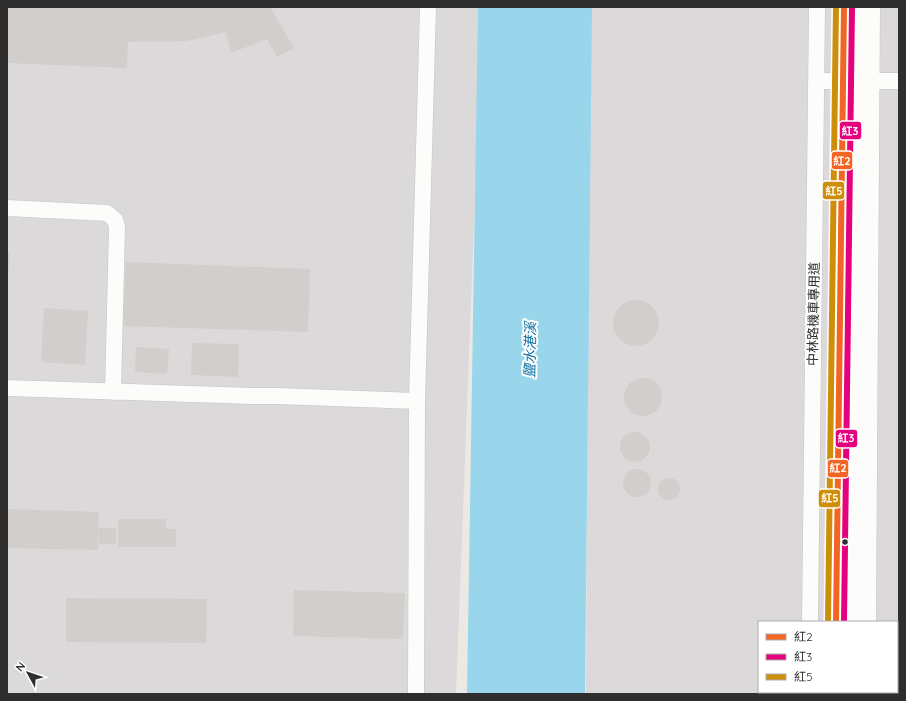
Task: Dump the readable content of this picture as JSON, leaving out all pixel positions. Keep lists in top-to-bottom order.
{
  "streets": {
    "street": ["中林路機車專用道"]
  },
  "water": ["鹽水港溪"],
  "lines": ["transit line 紅2", "transit line 紅3", "transit line 紅5"],
  "legend": ["紅2", "紅3", "紅5"],
  "north": "top left"
}
